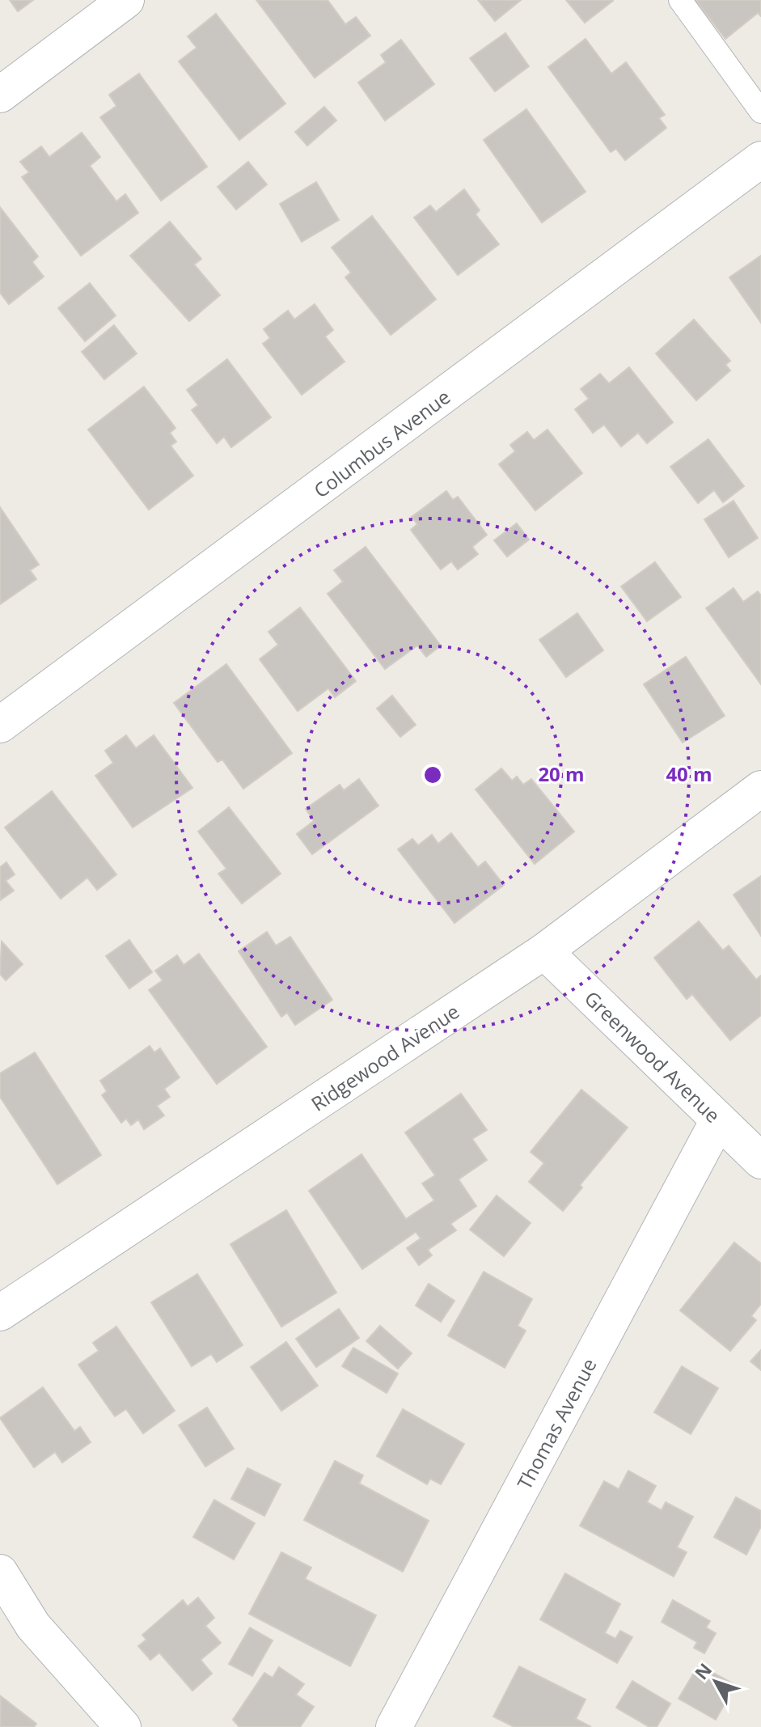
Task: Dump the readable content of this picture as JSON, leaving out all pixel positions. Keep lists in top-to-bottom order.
{
  "streets": {
    "street": [
      "Columbus Avenue",
      "Greenwood Avenue",
      "Ridgewood Avenue",
      "Thomas Avenue"
    ]
  },
  "crossings": [
    ["Greenwood Avenue", "Ridgewood Avenue"],
    ["Greenwood Avenue", "Thomas Avenue"]
  ],
  "north": "top left",
  "rings": ["20 m", "40 m"]
}
